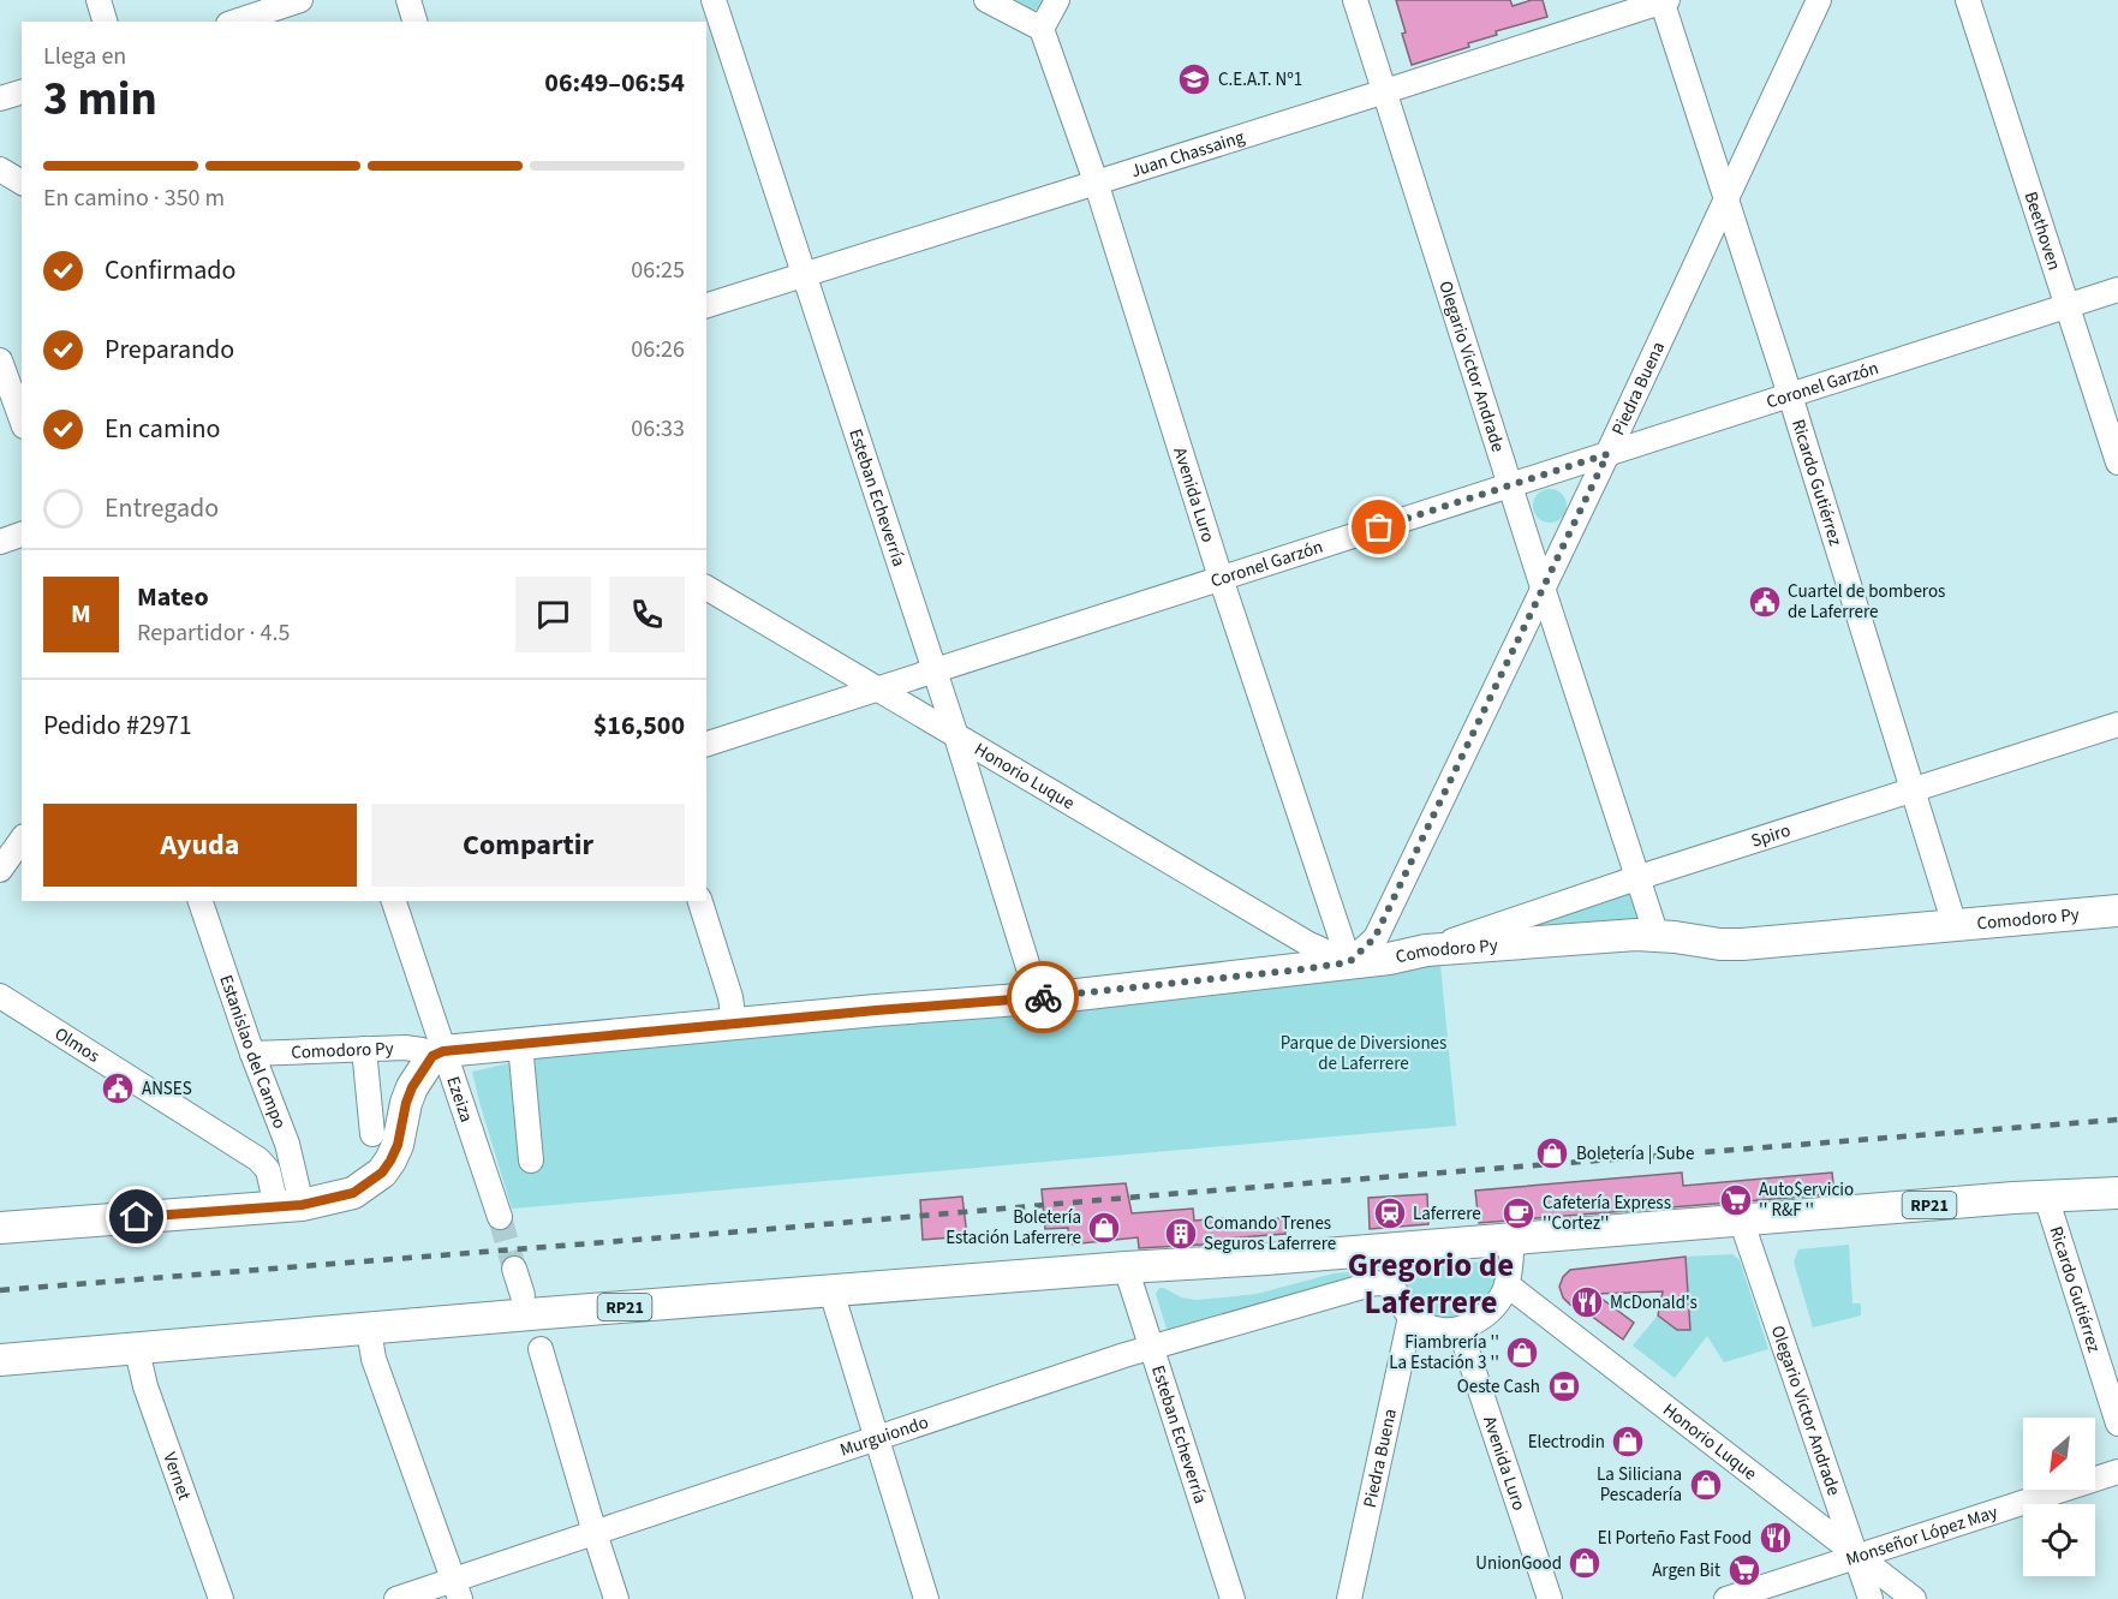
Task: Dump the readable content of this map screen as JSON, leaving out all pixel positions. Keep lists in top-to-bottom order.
{
  "streets": {
    "main road": ["Comodoro Py", "RP21"],
    "street": [
      "Juan Chassaing",
      "Beethoven",
      "Olegario Victor Andrade",
      "Coronel Garzón",
      "Piedra Buena",
      "Ricardo Gutiérrez",
      "Avenida Luro",
      "Esteban Echeverría",
      "Honorio Luque",
      "Spiro",
      "Olmos",
      "Estanislao del Campo",
      "Ezeiza",
      "Murguiondo",
      "Vernet",
      "Monseñor López May"
    ]
  },
  "crossings": [
    ["Juan Chassaing", "Olegario Victor Andrade"],
    ["Juan Chassaing", "Ricardo Gutiérrez"],
    ["Juan Chassaing", "Avenida Luro"],
    ["Juan Chassaing", "Esteban Echeverría"],
    ["Beethoven", "Coronel Garzón"],
    ["Olegario Victor Andrade", "Coronel Garzón"],
    ["Olegario Victor Andrade", "Piedra Buena"],
    ["Olegario Victor Andrade", "Honorio Luque"],
    ["Olegario Victor Andrade", "Spiro"],
    ["Olegario Victor Andrade", "Comodoro Py"],
    ["Olegario Victor Andrade", "RP21"],
    ["Olegario Victor Andrade", "Monseñor López May"],
    ["Coronel Garzón", "Piedra Buena"],
    ["Coronel Garzón", "Ricardo Gutiérrez"],
    ["Coronel Garzón", "Avenida Luro"],
    ["Coronel Garzón", "Esteban Echeverría"],
    ["Coronel Garzón", "Honorio Luque"],
    ["Piedra Buena", "Ricardo Gutiérrez"],
    ["Piedra Buena", "Avenida Luro"],
    ["Piedra Buena", "Honorio Luque"],
    ["Piedra Buena", "Comodoro Py"],
    ["Piedra Buena", "Murguiondo"],
    ["Ricardo Gutiérrez", "Spiro"],
    ["Ricardo Gutiérrez", "Comodoro Py"],
    ["Ricardo Gutiérrez", "RP21"],
    ["Avenida Luro", "Honorio Luque"],
    ["Avenida Luro", "Comodoro Py"],
    ["Esteban Echeverría", "Honorio Luque"],
    ["Esteban Echeverría", "Comodoro Py"],
    ["Esteban Echeverría", "RP21"],
    ["Esteban Echeverría", "Murguiondo"],
    ["Honorio Luque", "Comodoro Py"],
    ["Honorio Luque", "Monseñor López May"],
    ["Spiro", "Comodoro Py"],
    ["Comodoro Py", "Estanislao del Campo"],
    ["Comodoro Py", "Ezeiza"],
    ["Olmos", "Estanislao del Campo"],
    ["RP21", "Vernet"]
  ],
  "districts": ["Gregorio de Laferrere"],
  "parks": ["Parque de Diversiones de Laferrere"],
  "places": {
    "school or university": ["C.E.A.T. Nº1"],
    "public building": ["Cuartel de bomberos de Laferrere", "ANSES"],
    "shop": [
      "Boletería | Sube",
      "Boletería Estación Laferrere",
      "Fiambrería '' La Estación 3 ''",
      "Electrodin",
      "La Siliciana Pescadería",
      "UnionGood"
    ],
    "supermarket": ["Auto$ervicio '' R&F ''", "Argen Bit"],
    "station": ["Laferrere"],
    "cafe": ["Cafetería Express ''Cortez''"],
    "building": ["Comando Trenes Seguros Laferrere"],
    "restaurant": ["McDonald's", "El Porteño Fast Food"],
    "bank": ["Oeste Cash"]
  },
  "north": "bottom left",
  "page": {
    "heading": ["3 min", "Llega en", "06:49–06:54"],
    "panel": [
      "Mateo",
      "Repartidor · 4.5",
      "Pedido #2971",
      "$16,500"
    ],
    "bar": "En camino · 350 m",
    "list": [
      ["Confirmado", "06:25"],
      ["Preparando", "06:26"],
      ["En camino", "06:33"],
      "Entregado"
    ],
    "round": "M",
    "buttons": ["Ayuda", "Compartir"]
  }
}
